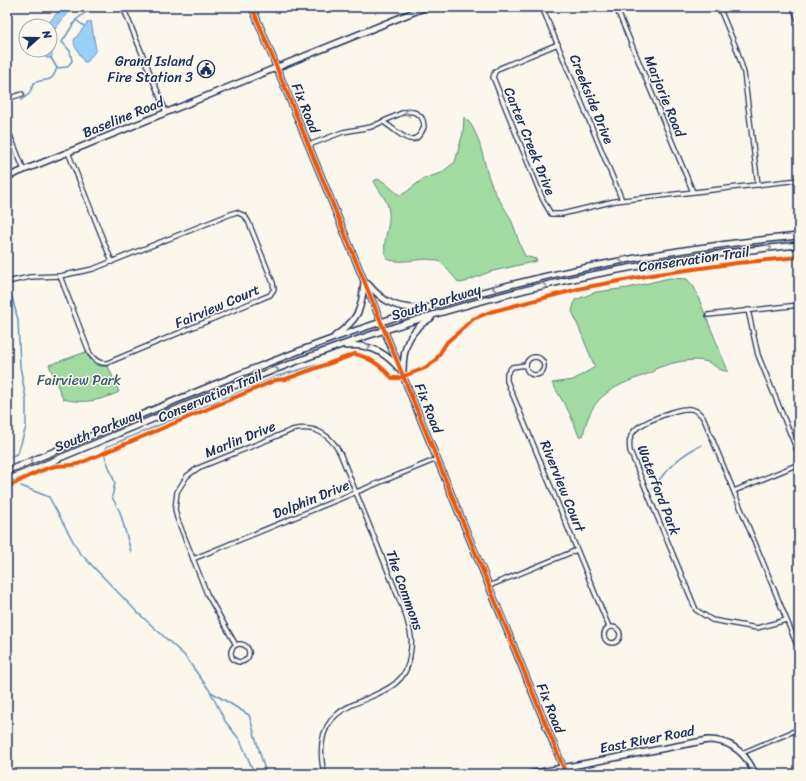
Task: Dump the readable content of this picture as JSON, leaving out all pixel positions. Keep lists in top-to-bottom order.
{
  "streets": {
    "main road": [
      "Fix Road",
      "Baseline Road",
      "South Parkway",
      "East River Road"
    ],
    "street": [
      "Marjorie Road",
      "Creekside Drive",
      "Carter Creek Drive",
      "Fairview Court",
      "Marlin Drive",
      "Riverview Court",
      "Waterford Park",
      "Dolphin Drive",
      "The Commons"
    ],
    "cycle path": ["Conservation Trail"]
  },
  "crossings": [
    ["Creekside Drive", "Carter Creek Drive"],
    ["Fix Road", "Baseline Road"],
    ["Fix Road", "South Parkway"],
    ["Fix Road", "Dolphin Drive"],
    ["Fix Road", "East River Road"],
    ["Marlin Drive", "Dolphin Drive"],
    ["Marlin Drive", "The Commons"],
    ["Dolphin Drive", "The Commons"]
  ],
  "parks": ["Fairview Park"],
  "places": {
    "public building": ["Grand Island Fire Station 3"]
  },
  "north": "right"
}
